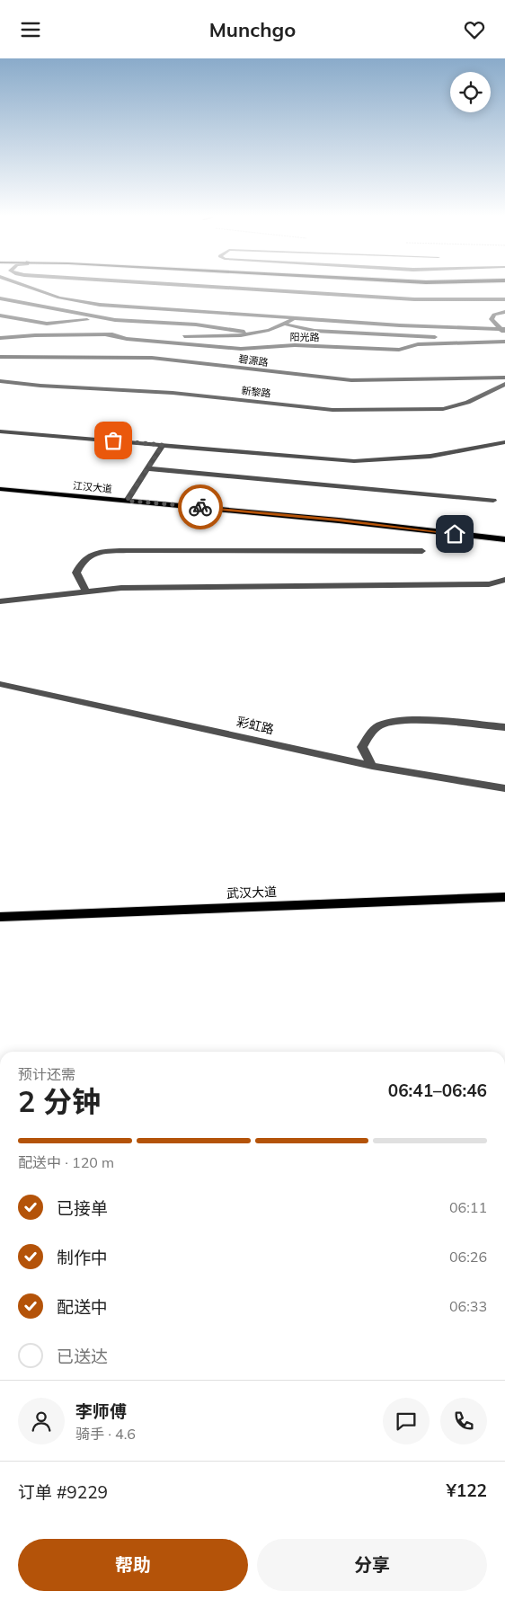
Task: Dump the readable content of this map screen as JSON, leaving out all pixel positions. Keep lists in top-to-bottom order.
{
  "streets": {
    "main road": ["江汉大道", "武汉大道"],
    "street": [
      "阳光路",
      "碧源路",
      "新黎路",
      "彩虹路"
    ]
  },
  "page": {
    "header": "Munchgo",
    "heading": ["2 分钟", "预计还需", "06:41–06:46"],
    "panel": [
      "李师傅",
      "骑手 · 4.6",
      "订单 #9229",
      "¥122"
    ],
    "bar": "配送中 · 120 m",
    "list": [
      ["已接单", "06:11"],
      ["制作中", "06:26"],
      ["配送中", "06:33"],
      "已送达"
    ],
    "buttons": ["帮助", "分享"]
  }
}
